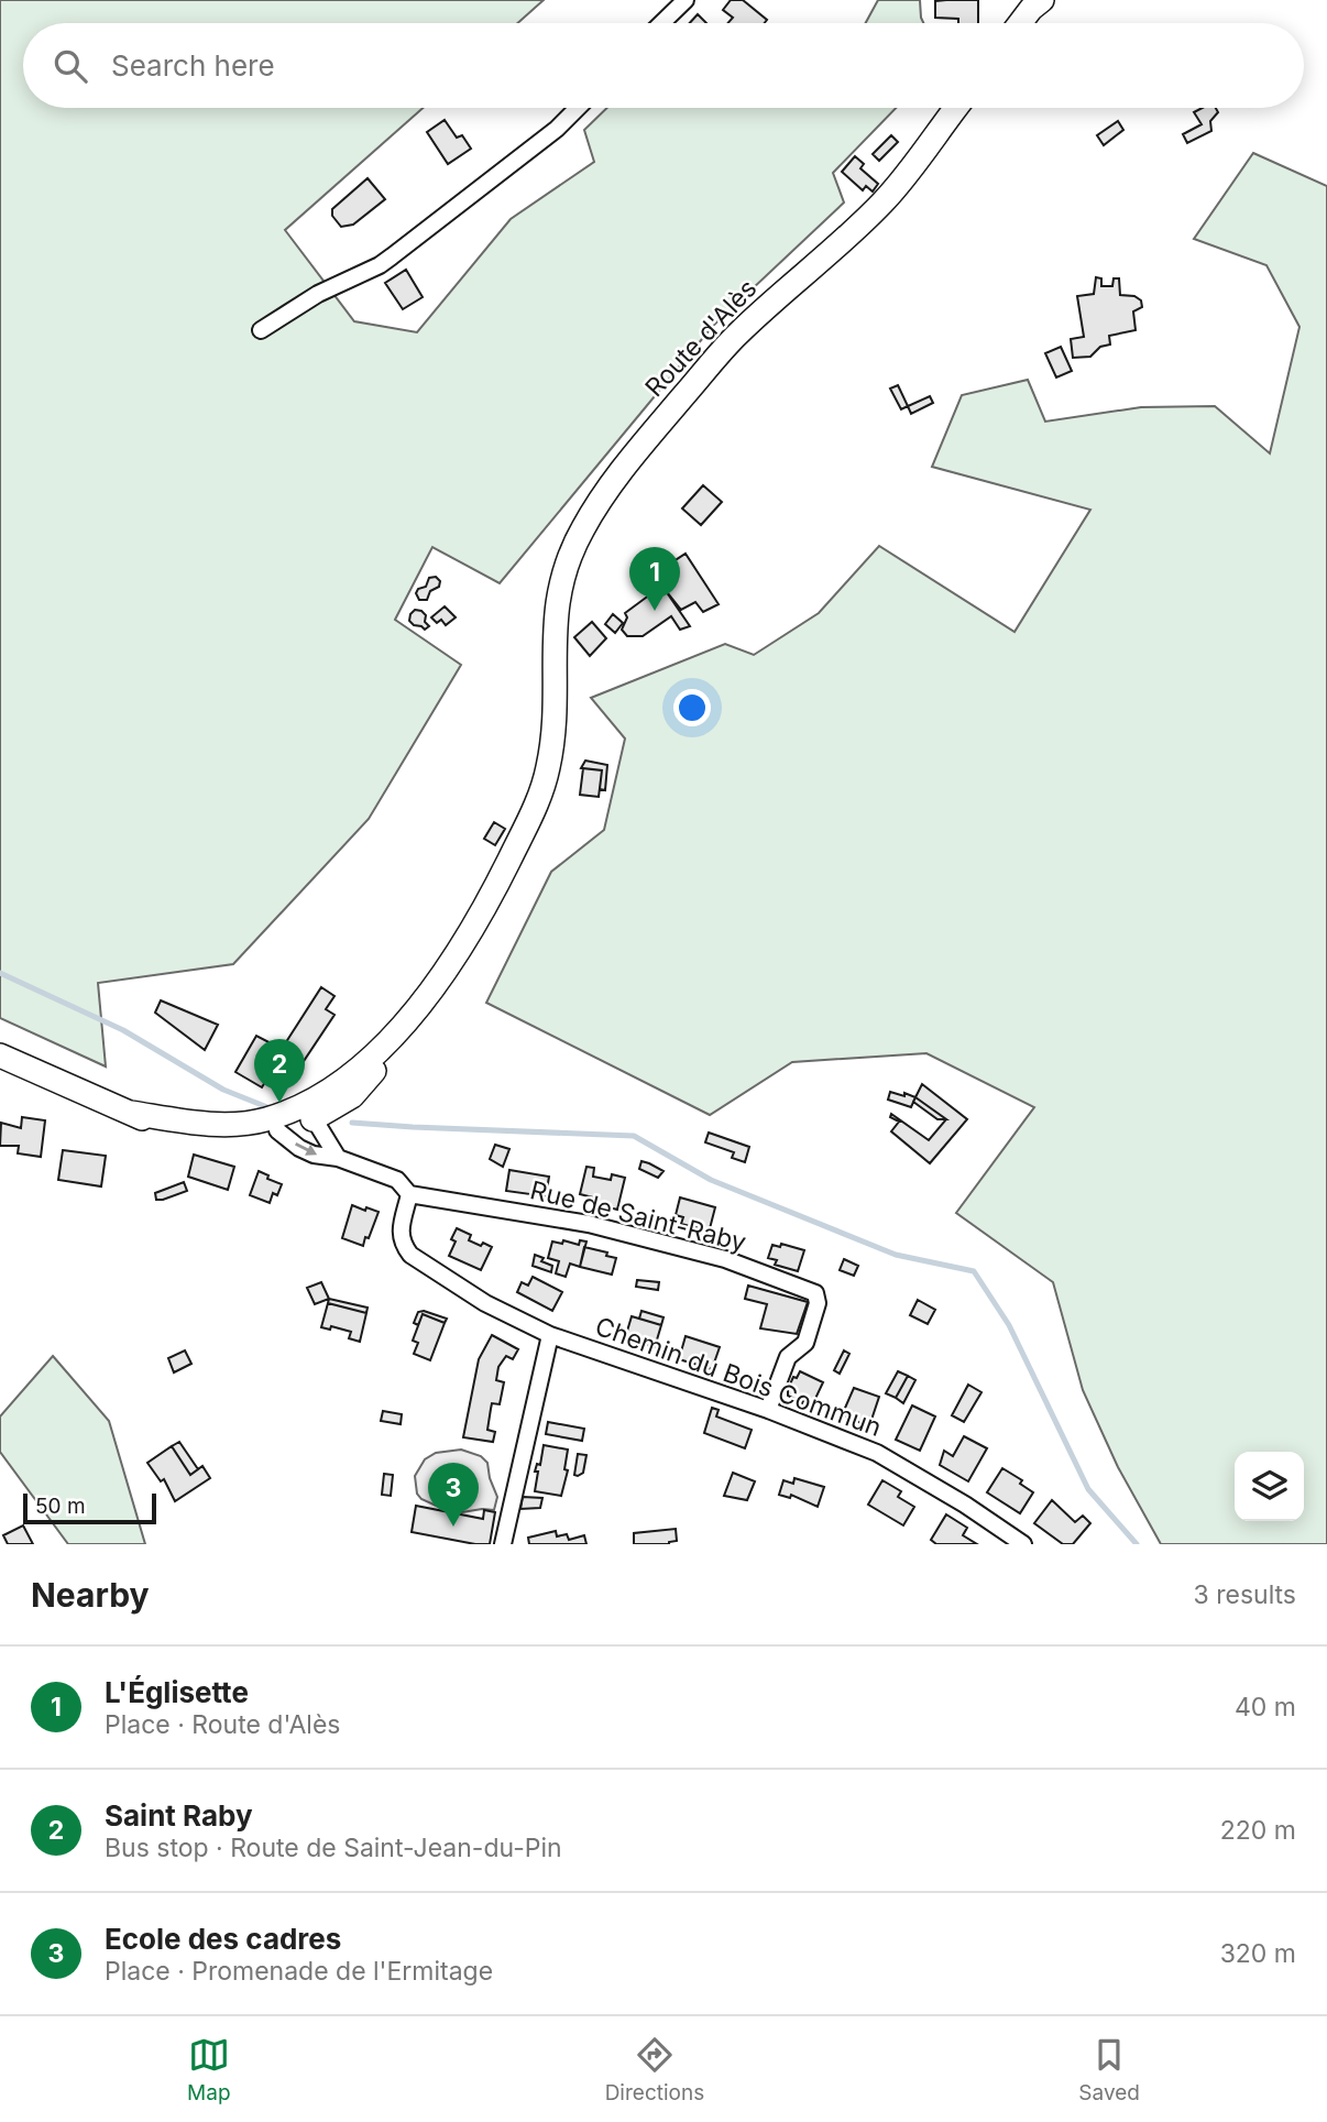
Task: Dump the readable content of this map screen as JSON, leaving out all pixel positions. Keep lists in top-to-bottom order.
{
  "streets": {
    "main road": ["Route d'Alès"],
    "street": ["Rue de Saint-Raby", "Chemin du Bois Commun"]
  },
  "crossings": [
    ["Rue de Saint-Raby", "Chemin du Bois Commun"]
  ],
  "scale_bar": "50 m",
  "page": {
    "search": "Search here",
    "pins": ["1", "2", "3"],
    "scale": "50 m",
    "heading": ["Nearby", "3 results"],
    "list": [
      {
        "mark": "1",
        "name": "L'Églisette",
        "note": "Place · Route d'Alès",
        "value": "40 m"
      },
      {
        "mark": "2",
        "name": "Saint Raby",
        "note": "Bus stop · Route de Saint-Jean-du-Pin",
        "value": "220 m"
      },
      {
        "mark": "3",
        "name": "Ecole des cadres",
        "note": "Place · Promenade de l'Ermitage",
        "value": "320 m"
      }
    ],
    "nav": ["Map", "Directions", "Saved"]
  }
}
